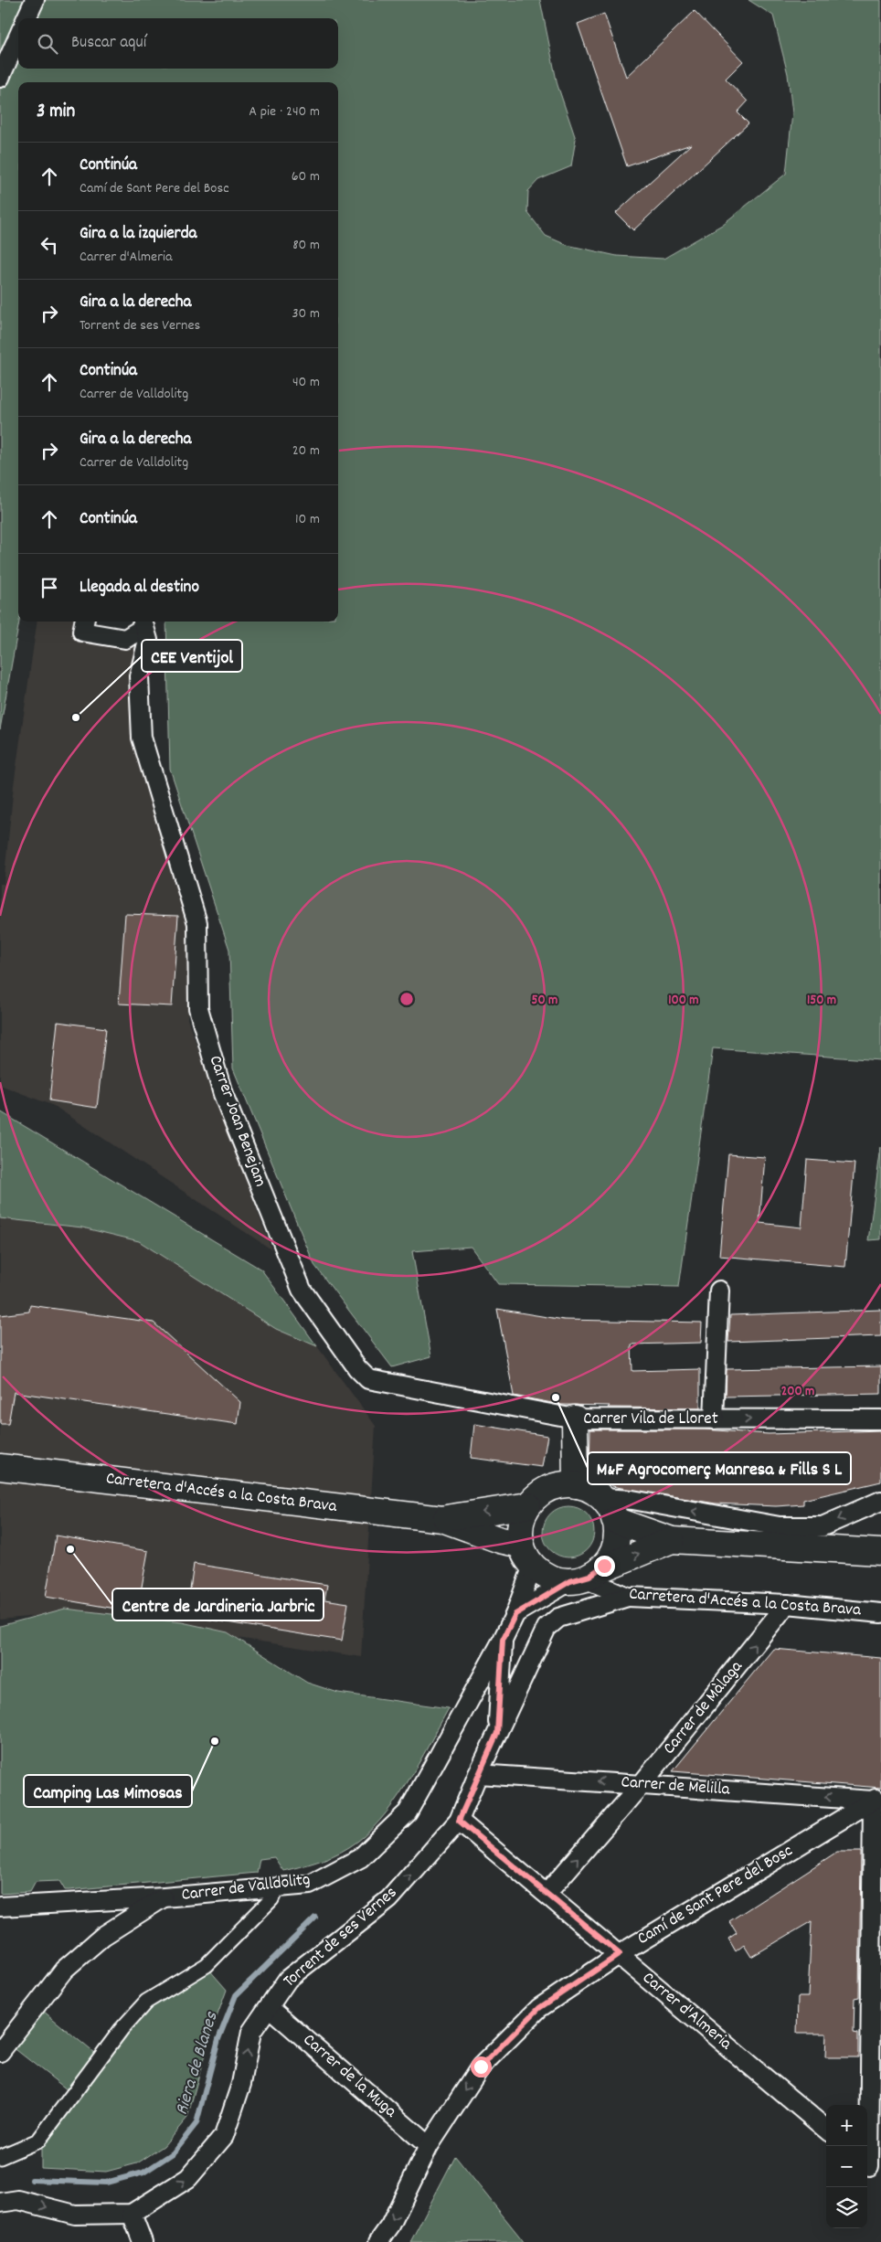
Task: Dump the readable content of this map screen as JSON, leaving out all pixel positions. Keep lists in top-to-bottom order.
{
  "streets": {
    "main road": ["Carretera d'Accés a la Costa Brava"],
    "street": [
      "Carrer Joan Benejam",
      "Carrer Vila de Lloret",
      "Carrer de Màlaga",
      "Carrer de Melilla",
      "Carrer de Valldolitg",
      "Camí de Sant Pere del Bosc",
      "Torrent de ses Vernes",
      "Carrer d'Almeria",
      "Carrer de la Muga"
    ]
  },
  "crossings": [
    ["Carrer Joan Benejam", "Carrer Vila de Lloret"],
    ["Carretera d'Accés a la Costa Brava", "Carrer de Màlaga"],
    ["Carretera d'Accés a la Costa Brava", "Carrer de Valldolitg"],
    ["Carretera d'Accés a la Costa Brava", "Torrent de ses Vernes"],
    ["Carrer de Màlaga", "Carrer de Melilla"],
    ["Carrer de Màlaga", "Carrer d'Almeria"],
    ["Carrer de Melilla", "Camí de Sant Pere del Bosc"],
    ["Carrer de Melilla", "Torrent de ses Vernes"],
    ["Carrer de Valldolitg", "Torrent de ses Vernes"],
    ["Camí de Sant Pere del Bosc", "Carrer d'Almeria"],
    ["Camí de Sant Pere del Bosc", "Carrer de la Muga"],
    ["Torrent de ses Vernes", "Carrer d'Almeria"],
    ["Torrent de ses Vernes", "Carrer de la Muga"]
  ],
  "one_way": ["Carrer de Màlaga", "Carrer de Melilla", "Camí de Sant Pere del Bosc"],
  "water": ["Riera de Blanes"],
  "places": [
    "CEE Ventijol",
    "M&F Agrocomerç Manresa & Fills S L",
    "Centre de Jardineria Jarbric",
    "Camping Las Mimosas"
  ],
  "page": {
    "search": "Buscar aquí",
    "heading": ["3 min", "A pie · 240 m"],
    "list": [
      ["Continúa", "Camí de Sant Pere del Bosc", "60 m"],
      ["Gira a la izquierda", "Carrer d'Almeria", "80 m"],
      ["Gira a la derecha", "Torrent de ses Vernes", "30 m"],
      ["Continúa", "Carrer de Valldolitg", "40 m"],
      ["Gira a la derecha", "Carrer de Valldolitg", "20 m"],
      ["Continúa", "10 m"],
      "Llegada al destino"
    ],
    "map_buttons": ["+", "−"]
  },
  "rings": [
    "50 m",
    "100 m",
    "150 m",
    "200 m"
  ]
}
